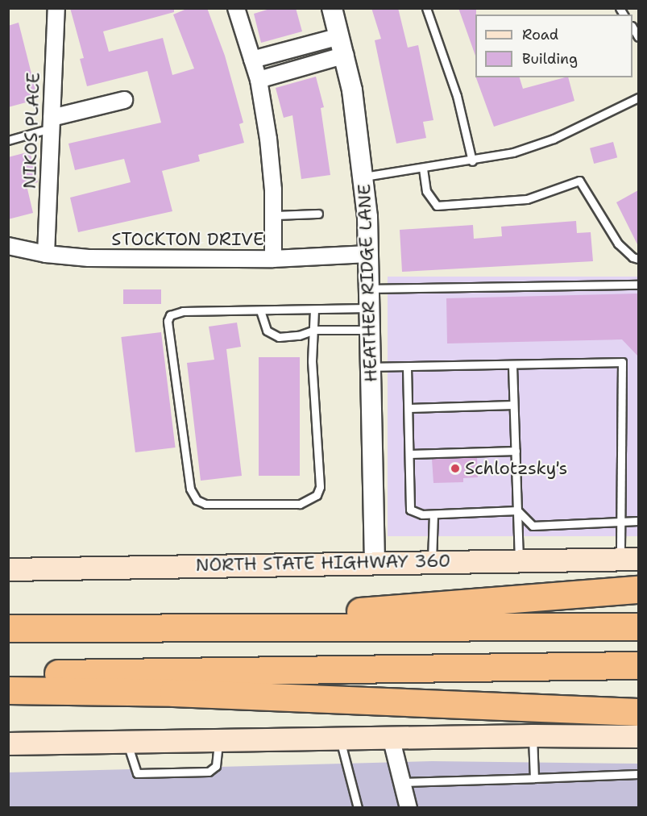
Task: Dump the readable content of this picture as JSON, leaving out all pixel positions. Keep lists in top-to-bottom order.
{
  "streets": {
    "main road": ["NORTH STATE HIGHWAY 360"],
    "street": ["NIKOS PLACE", "STOCKTON DRIVE", "HEATHER RIDGE LANE"]
  },
  "crossings": [
    ["NIKOS PLACE", "STOCKTON DRIVE"],
    ["STOCKTON DRIVE", "HEATHER RIDGE LANE"],
    ["HEATHER RIDGE LANE", "NORTH STATE HIGHWAY 360"]
  ],
  "places": ["Schlotzsky's"],
  "legend": ["Road", "Building"]
}
